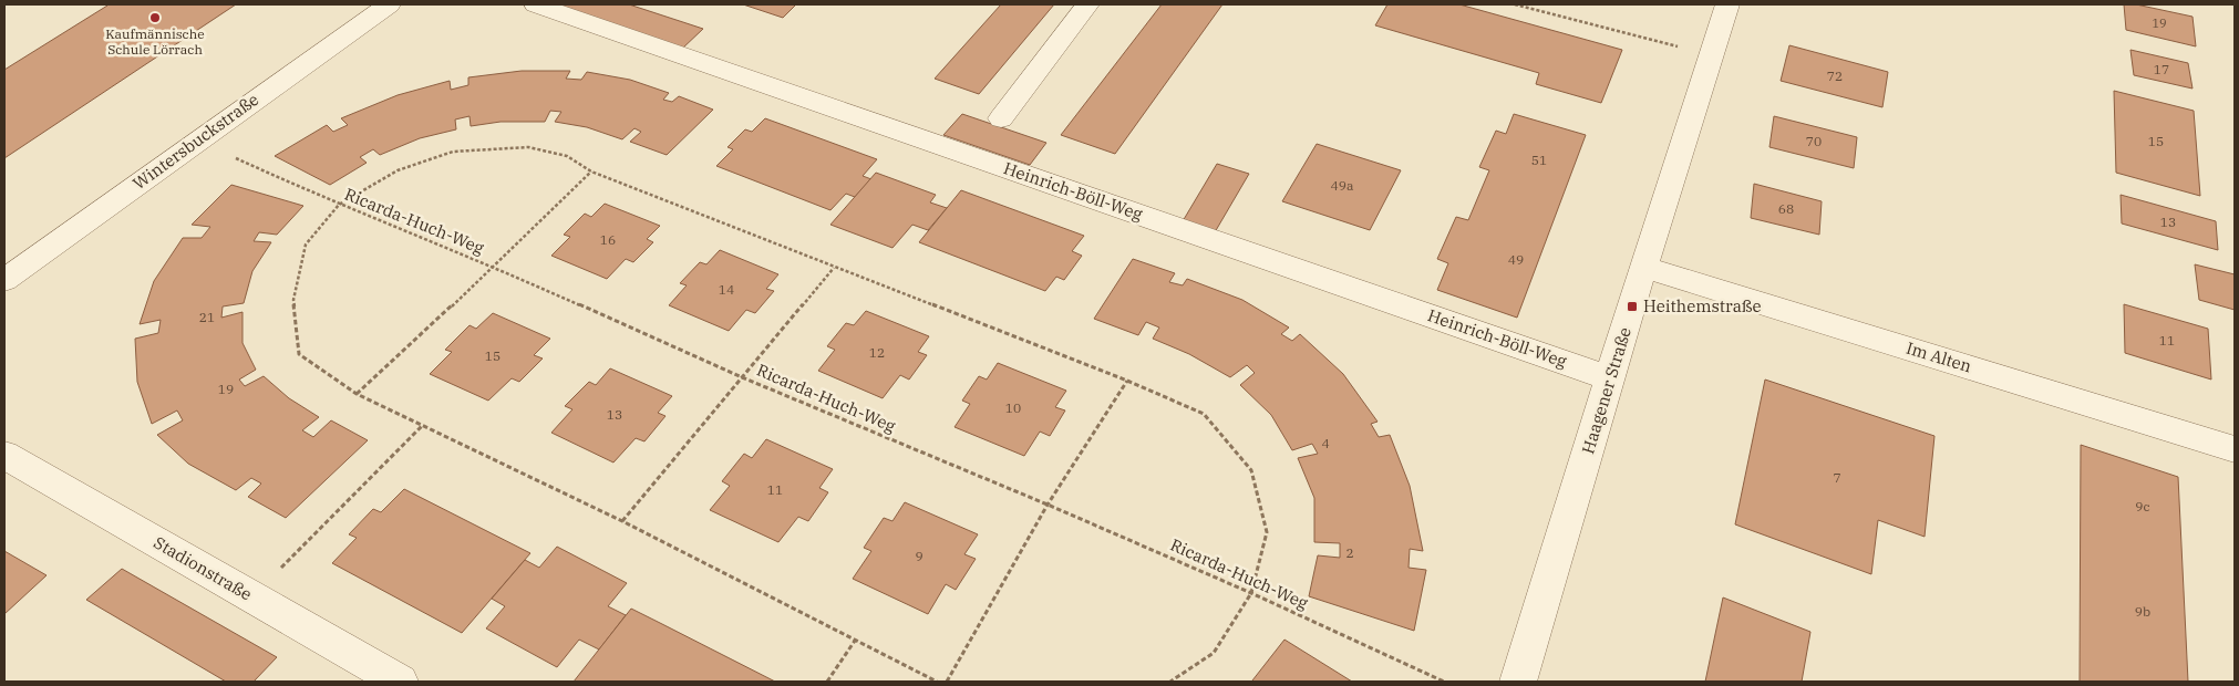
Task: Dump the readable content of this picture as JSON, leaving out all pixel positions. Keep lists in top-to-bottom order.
{
  "streets": {
    "street": [
      "Wintersbuckstraße",
      "Heinrich-Böll-Weg",
      "Im Alten",
      "Haagener Straße",
      "Stadionstraße"
    ],
    "path": ["Ricarda-Huch-Weg"]
  },
  "crossings": [
    ["Wintersbuckstraße", "Ricarda-Huch-Weg"],
    ["Heinrich-Böll-Weg", "Haagener Straße"],
    ["Im Alten", "Haagener Straße"]
  ],
  "places": {
    "other": ["Kaufmännische Schule Lörrach"],
    "transit": ["Heithemstraße"]
  },
  "house_numbers": [
    "19",
    "17",
    "72",
    "70",
    "15",
    "51",
    "49a",
    "68",
    "13",
    "16",
    "49",
    "14",
    "21",
    "11",
    "12",
    "15",
    "19",
    "10",
    "13",
    "4",
    "7",
    "11",
    "9c",
    "2",
    "9",
    "9b"
  ]
}
